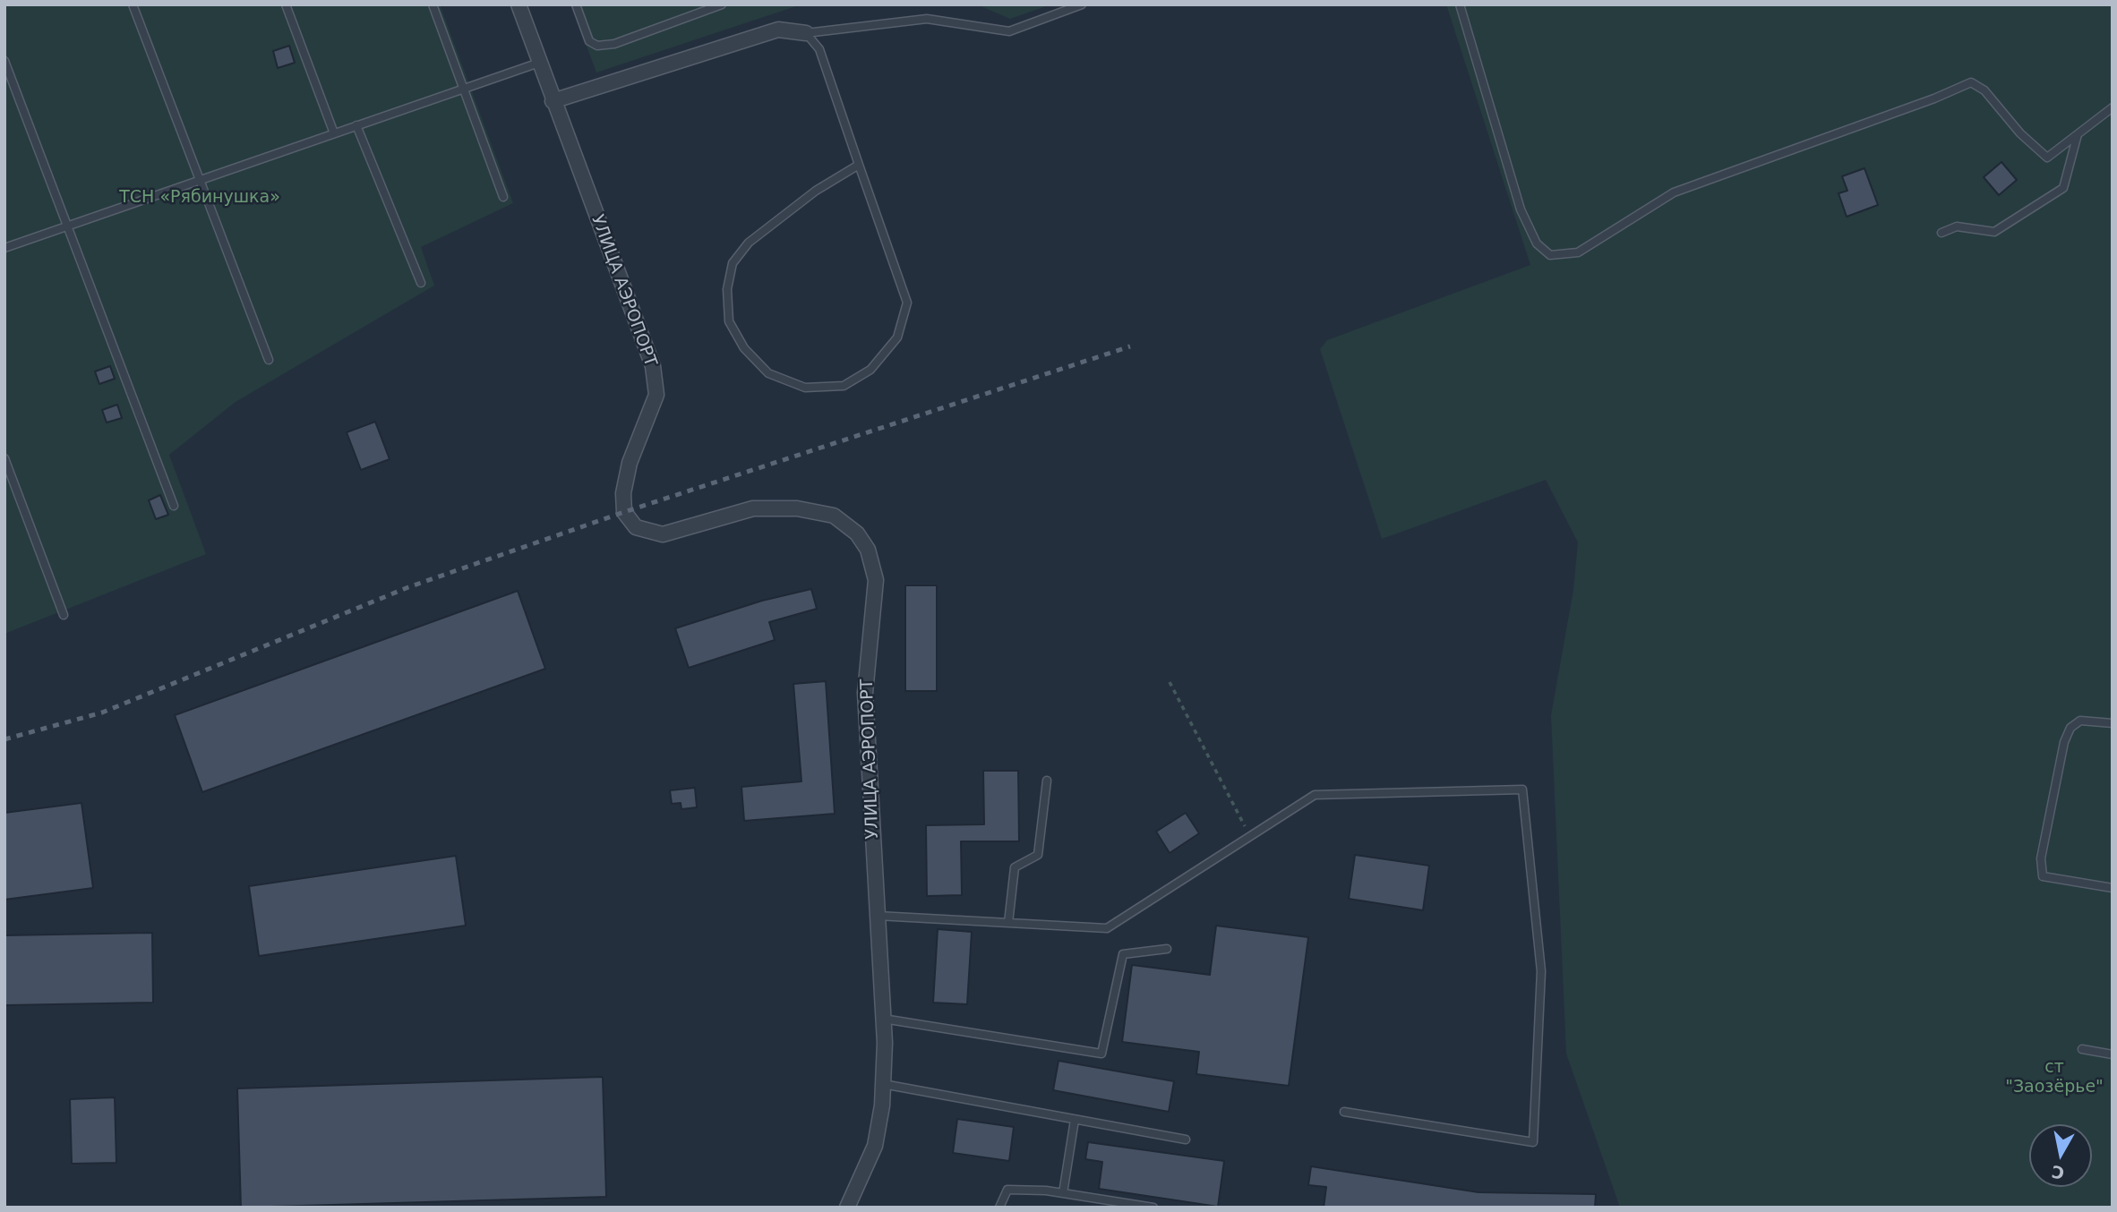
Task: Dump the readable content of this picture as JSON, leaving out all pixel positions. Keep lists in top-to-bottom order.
{
  "streets": {
    "street": ["УЛИЦА АЭРОПОРТ"]
  },
  "parks": ["ТСН «Рябинушка»", "ст \"Заозёрье\""],
  "north": "bottom"
}
